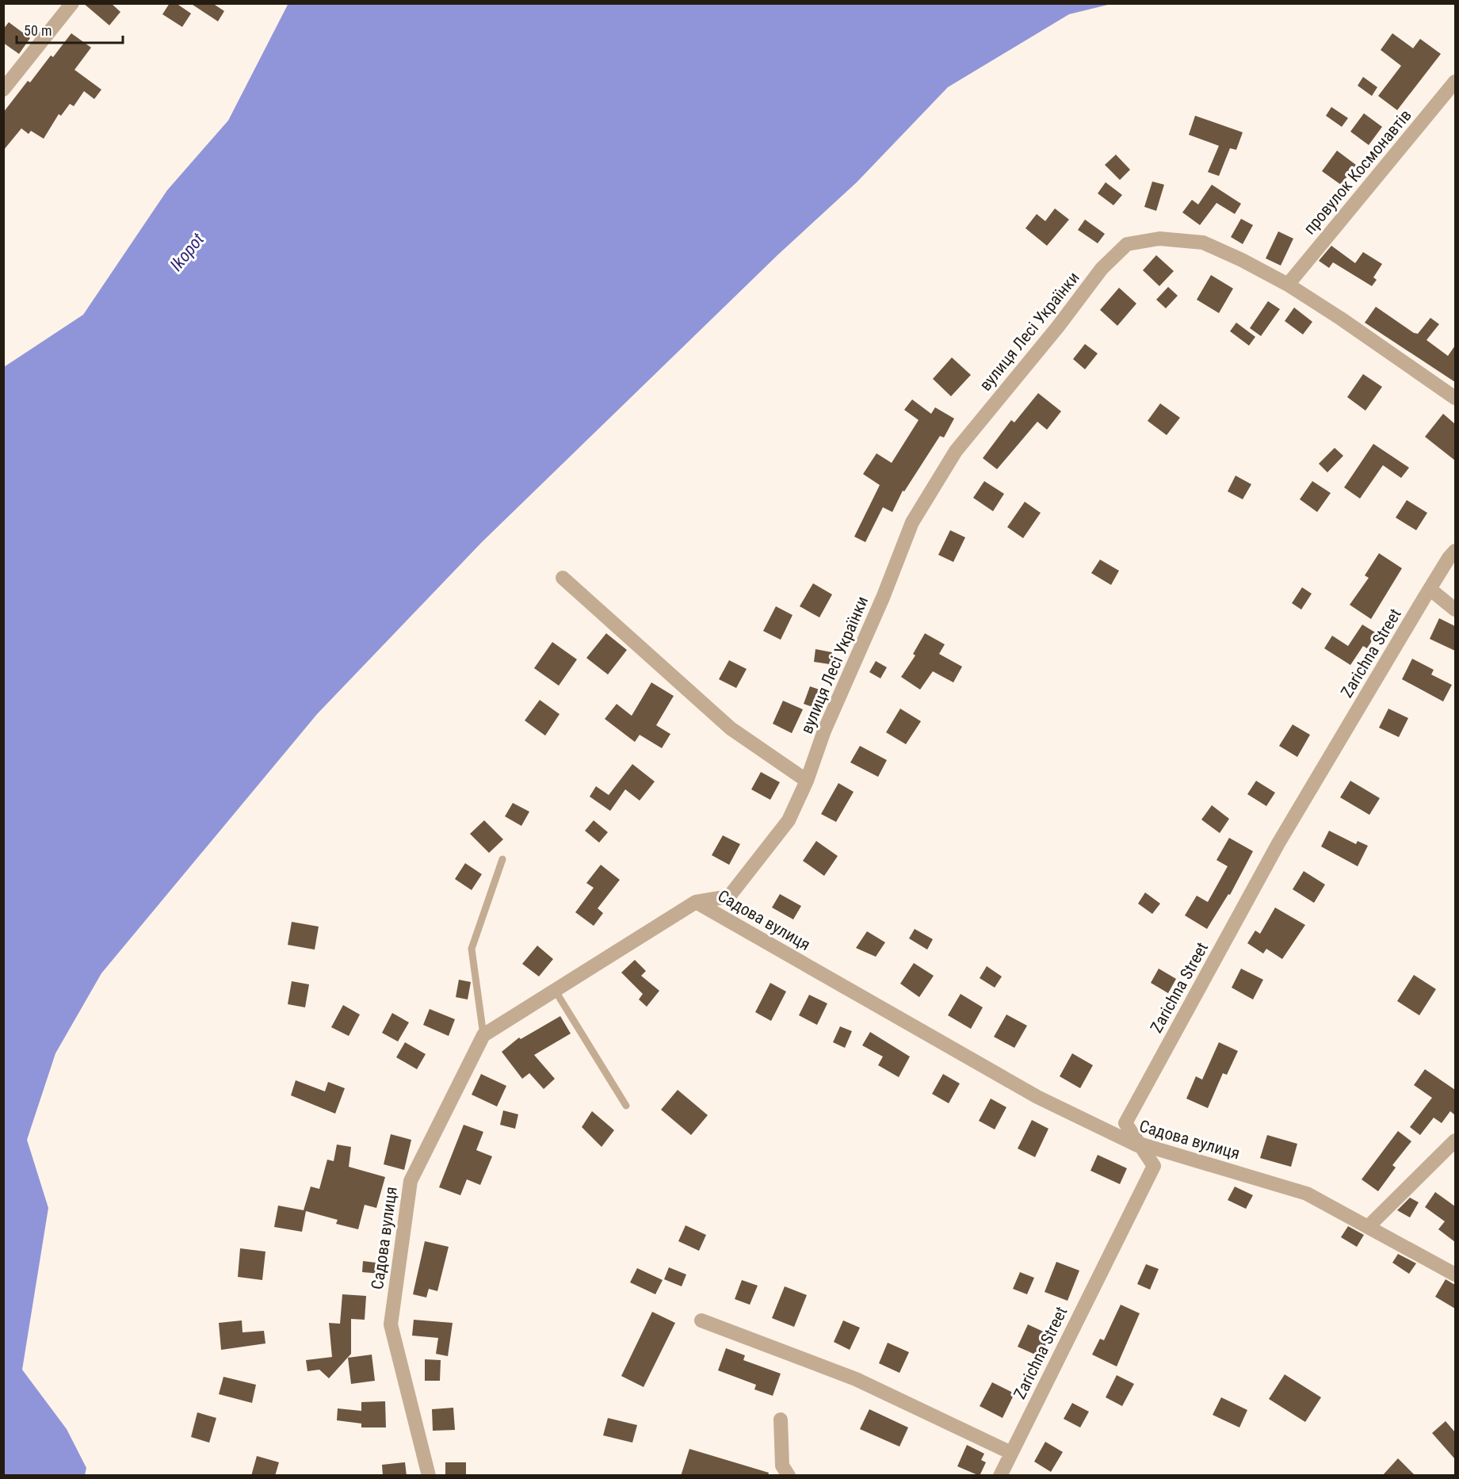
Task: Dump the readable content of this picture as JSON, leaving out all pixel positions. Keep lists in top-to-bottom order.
{
  "streets": {
    "street": [
      "провулок Космонавтів",
      "вулиця Лесі Українки",
      "Zarichna Street",
      "Садова вулиця"
    ]
  },
  "crossings": [
    ["провулок Космонавтів", "вулиця Лесі Українки"],
    ["вулиця Лесі Українки", "Садова вулиця"],
    ["Zarichna Street", "Садова вулиця"]
  ],
  "water": ["Ikopot"],
  "scale_bar": "50 m"
}
